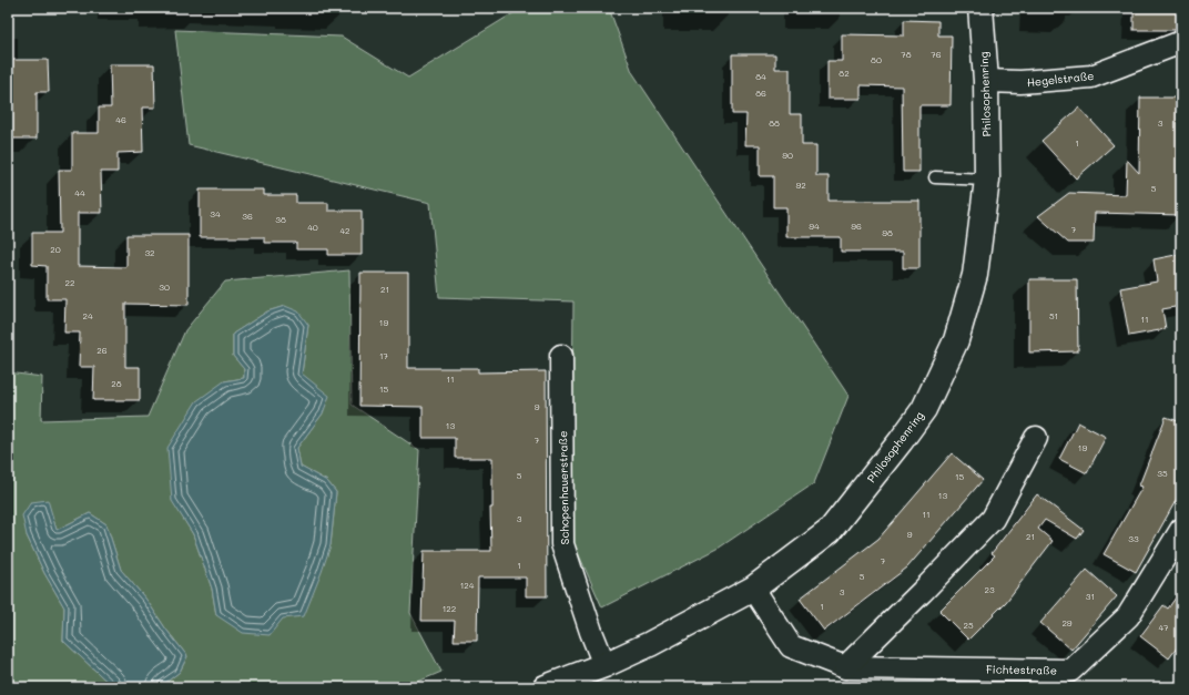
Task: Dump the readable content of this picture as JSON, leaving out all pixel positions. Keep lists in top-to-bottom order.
{
  "streets": {
    "street": [
      "Hegelstraße",
      "Philosophenring",
      "Schopenhauerstraße",
      "Fichtestraße"
    ]
  },
  "crossings": [
    ["Hegelstraße", "Philosophenring"],
    ["Philosophenring", "Schopenhauerstraße"],
    ["Philosophenring", "Fichtestraße"]
  ],
  "house_numbers": [
    "78",
    "76",
    "80",
    "82",
    "84",
    "86",
    "46",
    "88",
    "3",
    "1",
    "90",
    "92",
    "5",
    "44",
    "34",
    "36",
    "38",
    "94",
    "96",
    "40",
    "7",
    "42",
    "98",
    "20",
    "32",
    "22",
    "30",
    "21",
    "24",
    "51",
    "11",
    "19",
    "26",
    "17",
    "11",
    "28",
    "15",
    "9",
    "13",
    "7",
    "19",
    "35",
    "5",
    "15",
    "13",
    "11",
    "3",
    "9",
    "21",
    "33",
    "7",
    "1",
    "5",
    "124",
    "23",
    "3",
    "31",
    "1",
    "122",
    "29",
    "25",
    "47"
  ]
}
